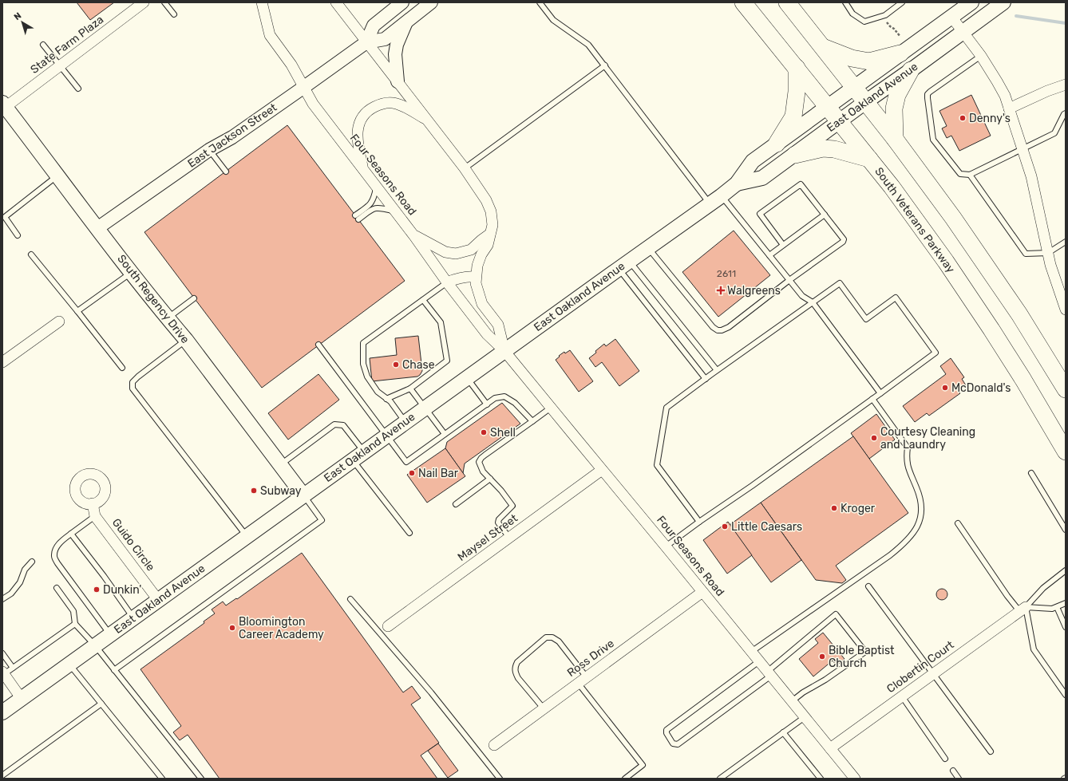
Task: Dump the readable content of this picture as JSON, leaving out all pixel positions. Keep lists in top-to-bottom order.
{
  "streets": {
    "highway": ["South Veterans Parkway"],
    "main road": ["East Oakland Avenue", "South Regency Drive"],
    "street": [
      "State Farm Plaza",
      "East Jackson Street",
      "Four Seasons Road",
      "Maysel Street",
      "Guido Circle",
      "Ross Drive",
      "Clobertin Court"
    ]
  },
  "crossings": [
    ["State Farm Plaza", "South Regency Drive"],
    ["East Oakland Avenue", "Four Seasons Road"],
    ["East Oakland Avenue", "South Veterans Parkway"],
    ["East Oakland Avenue", "South Regency Drive"],
    ["East Oakland Avenue", "Guido Circle"],
    ["East Jackson Street", "Four Seasons Road"],
    ["East Jackson Street", "South Regency Drive"],
    ["Four Seasons Road", "Maysel Street"],
    ["Four Seasons Road", "Ross Drive"],
    ["Four Seasons Road", "Clobertin Court"]
  ],
  "places": {
    "other": [
      "Denny's",
      "Chase",
      "McDonald's",
      "Shell",
      "Courtesy Cleaning and Laundry",
      "Nail Bar",
      "Subway",
      "Kroger",
      "Little Caesars",
      "Dunkin'",
      "Bloomington Career Academy",
      "Bible Baptist Church"
    ],
    "health": ["Walgreens"]
  },
  "house_numbers": ["2611"],
  "north": "top left"
}
